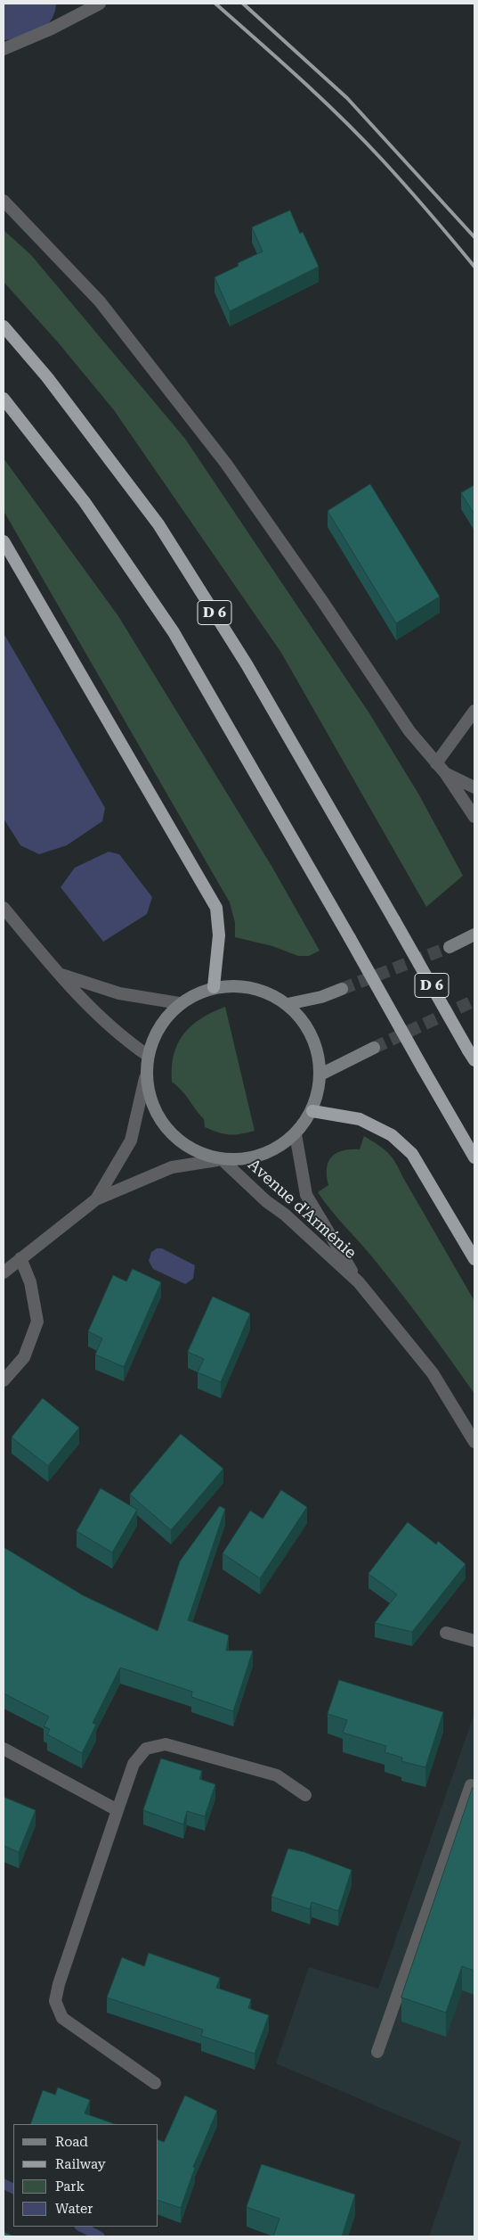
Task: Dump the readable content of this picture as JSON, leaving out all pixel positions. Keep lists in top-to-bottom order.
{
  "streets": {
    "highway": ["D 6"],
    "street": ["Avenue d'Arménie"]
  },
  "legend": [
    "Road",
    "Railway",
    "Park",
    "Water"
  ]
}
